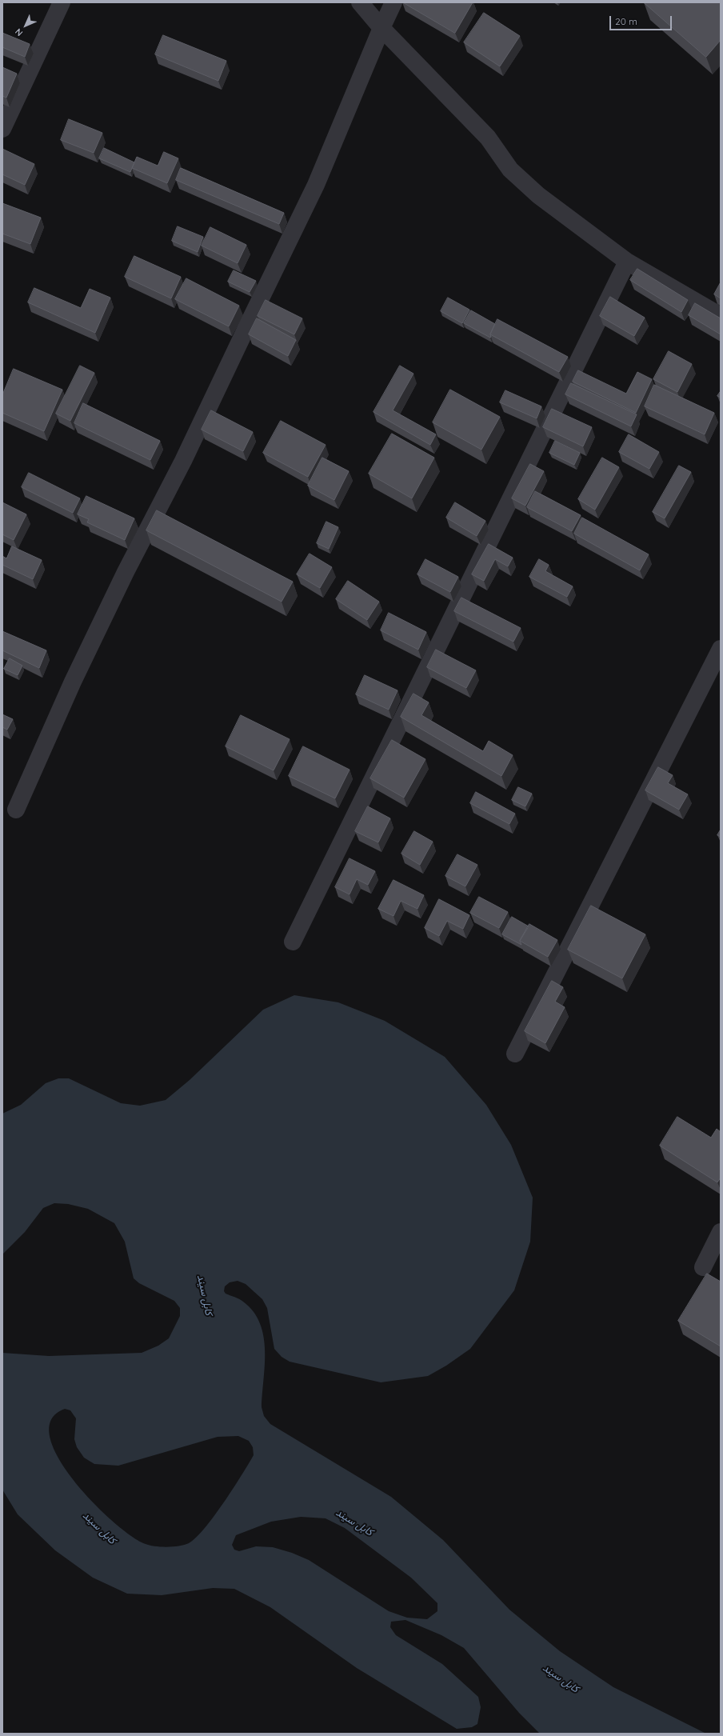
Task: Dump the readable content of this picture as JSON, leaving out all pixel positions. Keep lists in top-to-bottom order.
{
  "water": ["کابل سيند"],
  "scale_bar": "20 m",
  "north": "bottom left"
}
